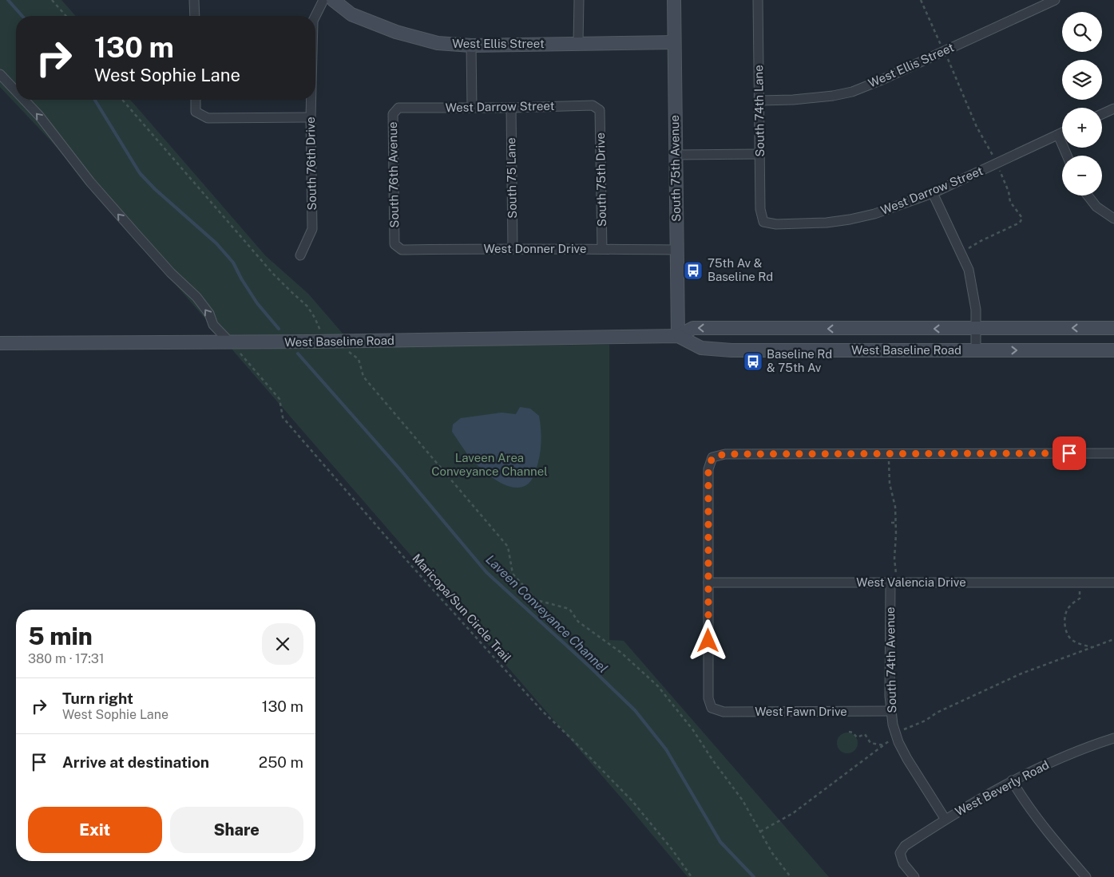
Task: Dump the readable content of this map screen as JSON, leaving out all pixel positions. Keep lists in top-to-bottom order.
{
  "streets": {
    "main road": ["West Ellis Street", "South 75th Avenue", "West Baseline Road"],
    "street": [
      "West Darrow Street",
      "South 74th Lane",
      "South 76th Drive",
      "South 76th Avenue",
      "South 75 Lane",
      "South 75th Drive",
      "West Donner Drive",
      "West Valencia Drive",
      "South 74th Avenue",
      "West Fawn Drive",
      "West Beverly Road"
    ],
    "path": ["Maricopa/Sun Circle Trail"]
  },
  "crossings": [
    ["West Ellis Street", "South 74th Lane"],
    ["West Ellis Street", "South 75th Avenue"],
    ["West Darrow Street", "South 74th Lane"],
    ["West Darrow Street", "South 76th Avenue"],
    ["West Darrow Street", "South 75 Lane"],
    ["West Darrow Street", "South 75th Drive"],
    ["South 75th Avenue", "West Donner Drive"],
    ["South 75th Avenue", "West Baseline Road"],
    ["South 76th Avenue", "West Donner Drive"],
    ["South 75 Lane", "West Donner Drive"],
    ["South 75th Drive", "West Donner Drive"],
    ["West Baseline Road", "Maricopa/Sun Circle Trail"],
    ["West Valencia Drive", "South 74th Avenue"],
    ["West Valencia Drive", "West Fawn Drive"],
    ["South 74th Avenue", "West Fawn Drive"],
    ["South 74th Avenue", "West Beverly Road"]
  ],
  "water": ["Laveen Conveyance Channel"],
  "parks": ["Laveen Area Conveyance Channel"],
  "places": {
    "bus stop": ["75th Av & Baseline Rd", "Baseline Rd & 75th Av"]
  },
  "page": {
    "map_buttons": ["+", "−"],
    "turn": ["130 m", "West Sophie Lane"],
    "heading": ["5 min", "380 m · 17:31"],
    "list": [
      {
        "name": "Turn right",
        "note": "West Sophie Lane",
        "value": "130 m"
      },
      {
        "name": "Arrive at destination",
        "value": "250 m"
      }
    ],
    "buttons": ["Exit", "Share"]
  }
}
